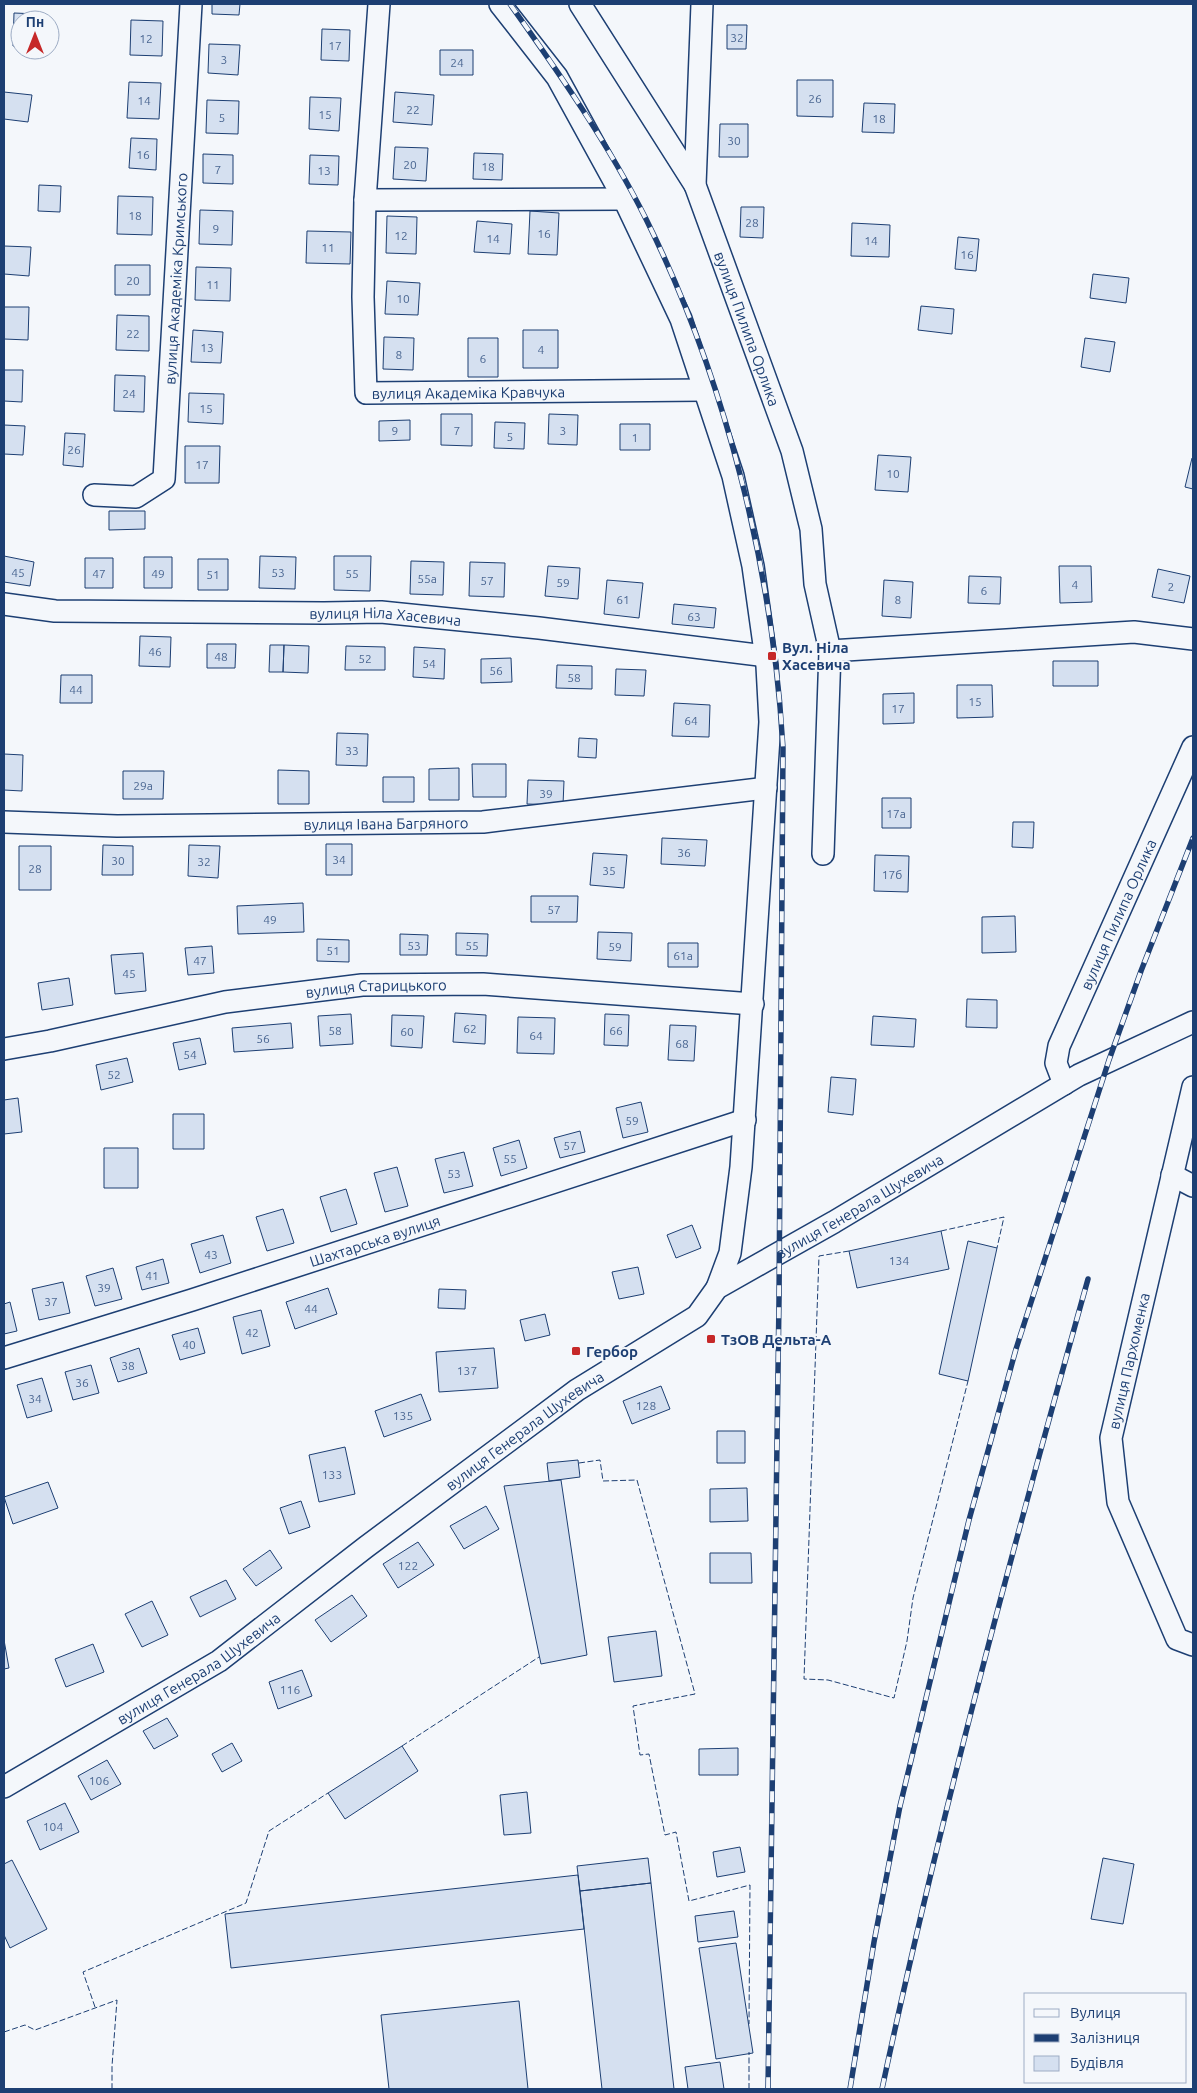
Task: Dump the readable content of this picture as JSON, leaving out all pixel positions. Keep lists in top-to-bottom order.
{
  "streets": {
    "street": [
      "вулиця Академіка Кримського",
      "вулиця Пилипа Орлика",
      "вулиця Академіка Кравчука",
      "вулиця Ніла Хасевича",
      "вулиця Івана Багряного",
      "вулиця Старицького",
      "вулиця Генерала Шухевича",
      "Шахтарська вулиця",
      "вулиця Пархоменка"
    ]
  },
  "crossings": [
    ["вулиця Пилипа Орлика", "вулиця Генерала Шухевича"]
  ],
  "places": {
    "transit": ["Вул. Ніла Хасевича", "ТзОВ Дельта-А", "Гербор"]
  },
  "house_numbers": [
    "32",
    "12",
    "17",
    "3",
    "24",
    "26",
    "14",
    "22",
    "15",
    "5",
    "18",
    "30",
    "16",
    "20",
    "18",
    "7",
    "13",
    "18",
    "28",
    "9",
    "16",
    "12",
    "14",
    "14",
    "11",
    "16",
    "20",
    "11",
    "10",
    "22",
    "13",
    "4",
    "8",
    "6",
    "24",
    "15",
    "9",
    "7",
    "3",
    "5",
    "1",
    "26",
    "17",
    "10",
    "45",
    "53",
    "47",
    "49",
    "55",
    "51",
    "55а",
    "57",
    "59",
    "4",
    "2",
    "6",
    "61",
    "8",
    "63",
    "46",
    "48",
    "52",
    "54",
    "56",
    "58",
    "44",
    "15",
    "17",
    "64",
    "33",
    "29а",
    "39",
    "17а",
    "36",
    "34",
    "30",
    "32",
    "28",
    "35",
    "17б",
    "57",
    "49",
    "53",
    "55",
    "59",
    "51",
    "61а",
    "47",
    "45",
    "62",
    "58",
    "66",
    "60",
    "64",
    "56",
    "68",
    "54",
    "52",
    "59",
    "57",
    "55",
    "53",
    "43",
    "134",
    "41",
    "39",
    "37",
    "44",
    "42",
    "40",
    "38",
    "137",
    "36",
    "34",
    "128",
    "135",
    "133",
    "122",
    "116",
    "106",
    "104"
  ],
  "legend": ["Вулиця", "Залізниця", "Будівля"],
  "north": "top"
}
